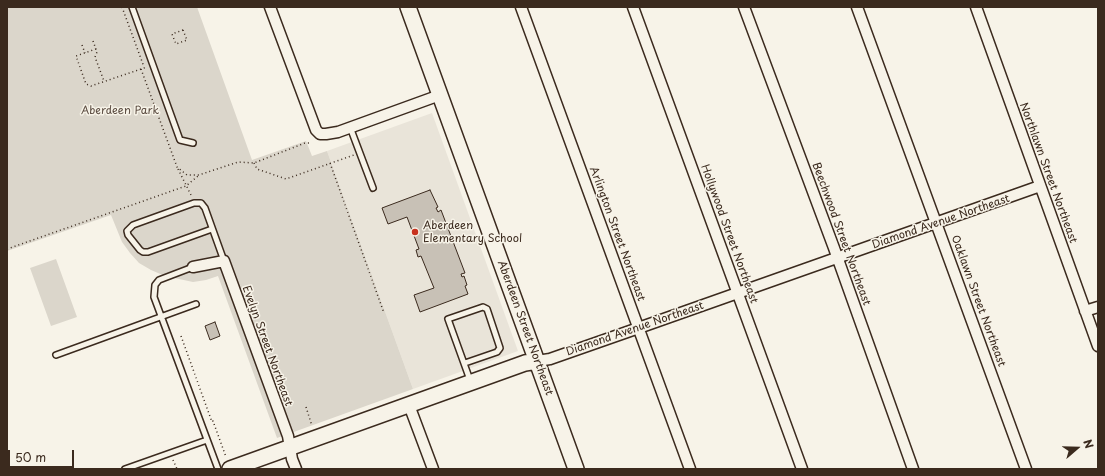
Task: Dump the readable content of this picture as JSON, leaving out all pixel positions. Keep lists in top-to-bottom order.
{
  "streets": {
    "street": [
      "Northlawn Street Northeast",
      "Diamond Avenue Northeast",
      "Arlington Street Northeast",
      "Hollywood Street Northeast",
      "Beechwood Street Northeast",
      "Oaklawn Street Northeast",
      "Aberdeen Street Northeast",
      "Evelyn Street Northeast"
    ]
  },
  "crossings": [
    ["Northlawn Street Northeast", "Diamond Avenue Northeast"],
    ["Diamond Avenue Northeast", "Arlington Street Northeast"],
    ["Diamond Avenue Northeast", "Hollywood Street Northeast"],
    ["Diamond Avenue Northeast", "Beechwood Street Northeast"],
    ["Diamond Avenue Northeast", "Oaklawn Street Northeast"],
    ["Diamond Avenue Northeast", "Aberdeen Street Northeast"],
    ["Diamond Avenue Northeast", "Evelyn Street Northeast"]
  ],
  "parks": ["Aberdeen Park"],
  "places": ["Aberdeen Elementary School"],
  "scale_bar": "50 m",
  "north": "right"
}
